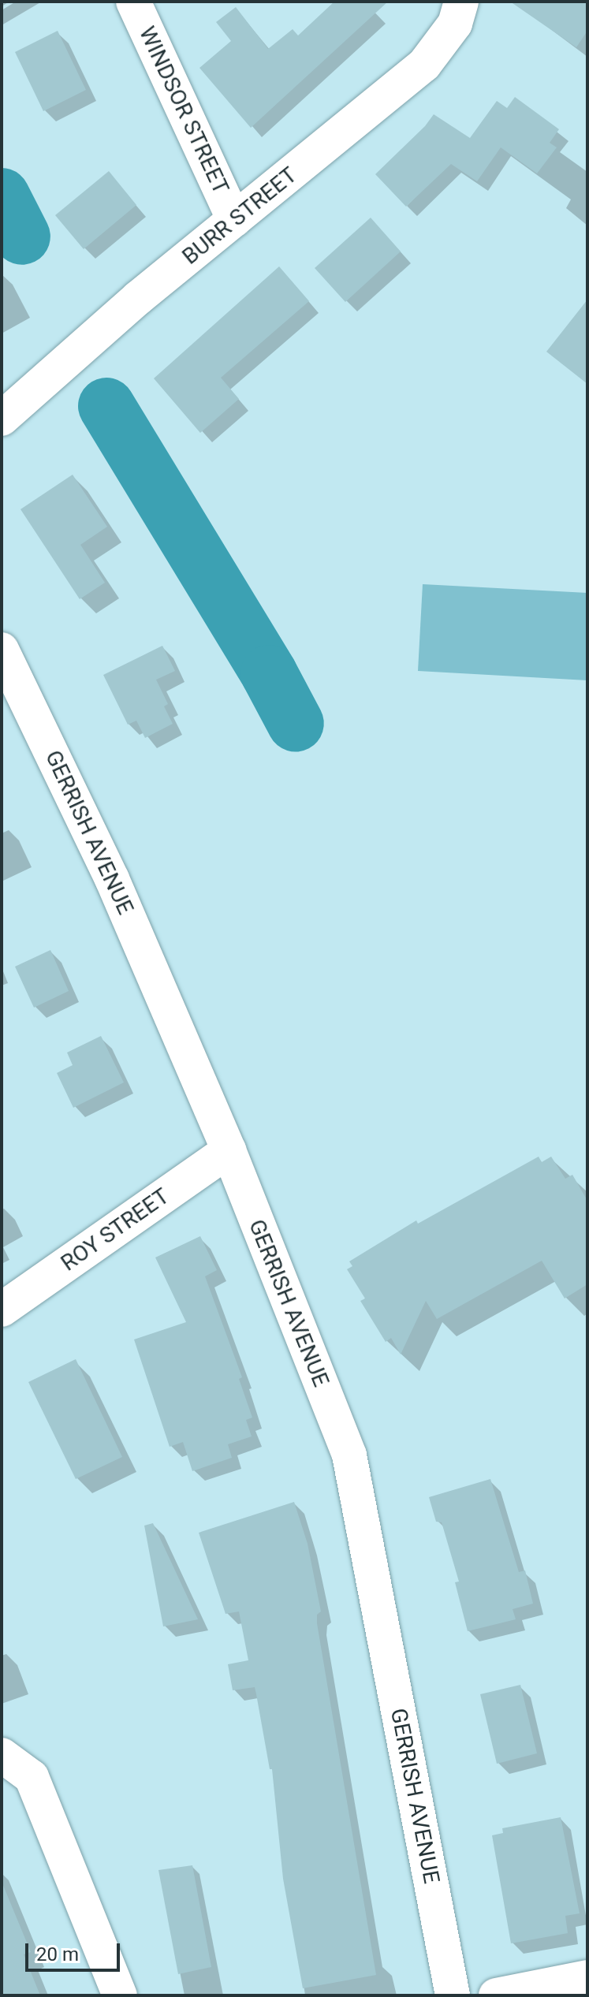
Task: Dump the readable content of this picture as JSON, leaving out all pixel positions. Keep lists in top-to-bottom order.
{
  "streets": {
    "street": [
      "WINDSOR STREET",
      "BURR STREET",
      "GERRISH AVENUE",
      "ROY STREET"
    ]
  },
  "crossings": [
    ["WINDSOR STREET", "BURR STREET"],
    ["GERRISH AVENUE", "ROY STREET"]
  ],
  "scale_bar": "20 m"
}
